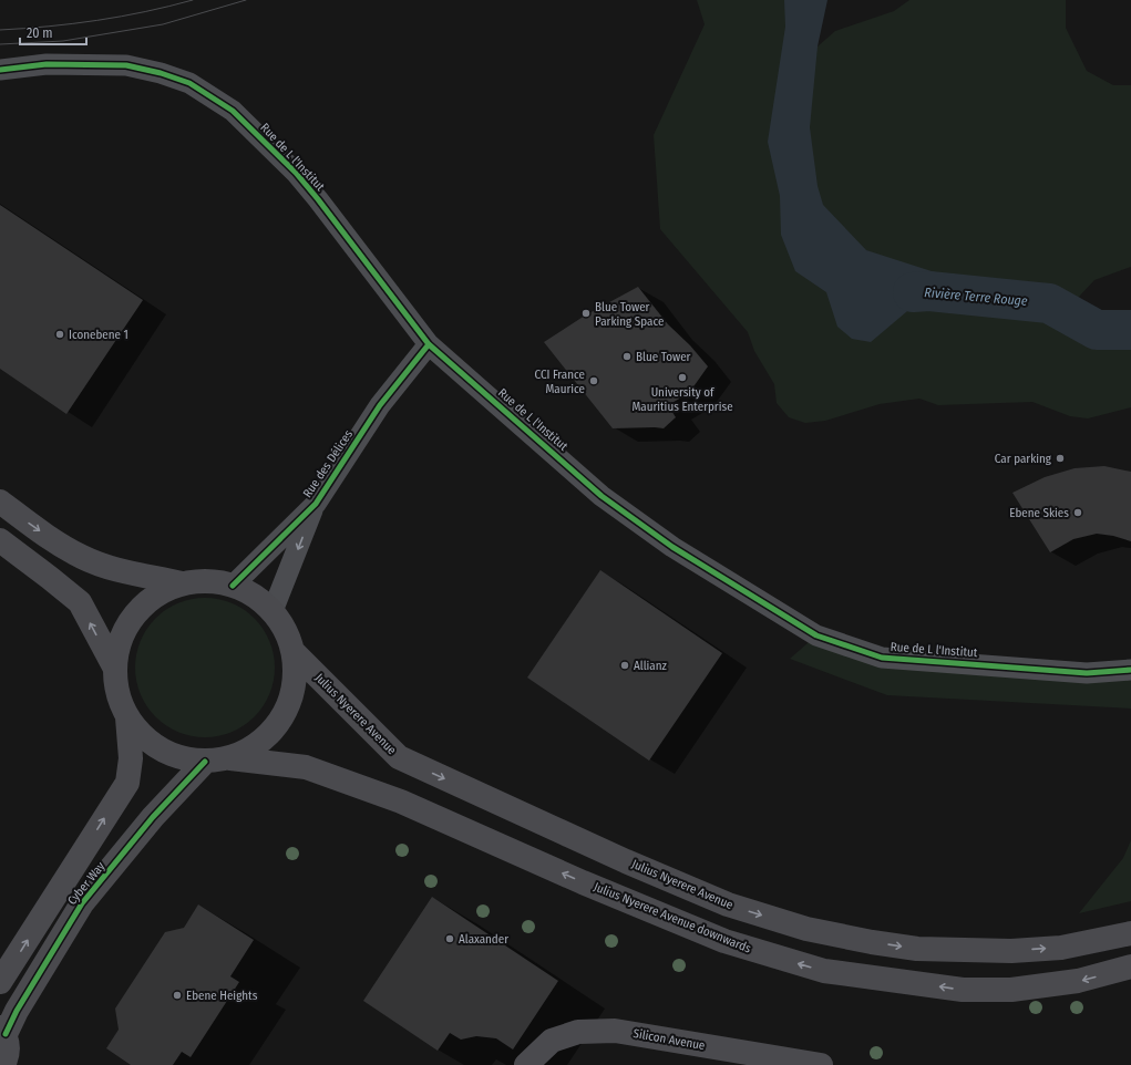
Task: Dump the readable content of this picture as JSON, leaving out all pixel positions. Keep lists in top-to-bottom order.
{
  "streets": {
    "main road": [
      "Julius Nyerere Avenue",
      "Cyber Way",
      "Julius Nyerere Avenue downwards",
      "Silicon Avenue"
    ],
    "street": ["Rue de L l'Institut", "Rue des Délices"]
  },
  "crossings": [
    ["Rue de L l'Institut", "Rue des Délices"]
  ],
  "one_way": ["Julius Nyerere Avenue", "Julius Nyerere Avenue downwards"],
  "water": ["Rivière Terre Rouge"],
  "places": [
    "Blue Tower Parking Space",
    "Iconebene 1",
    "Blue Tower",
    "University of Mauritius Enterprise",
    "CCI France Maurice",
    "Car parking",
    "Ebene Skies",
    "Allianz",
    "Alaxander",
    "Ebene Heights"
  ],
  "scale_bar": "20 m"
}
